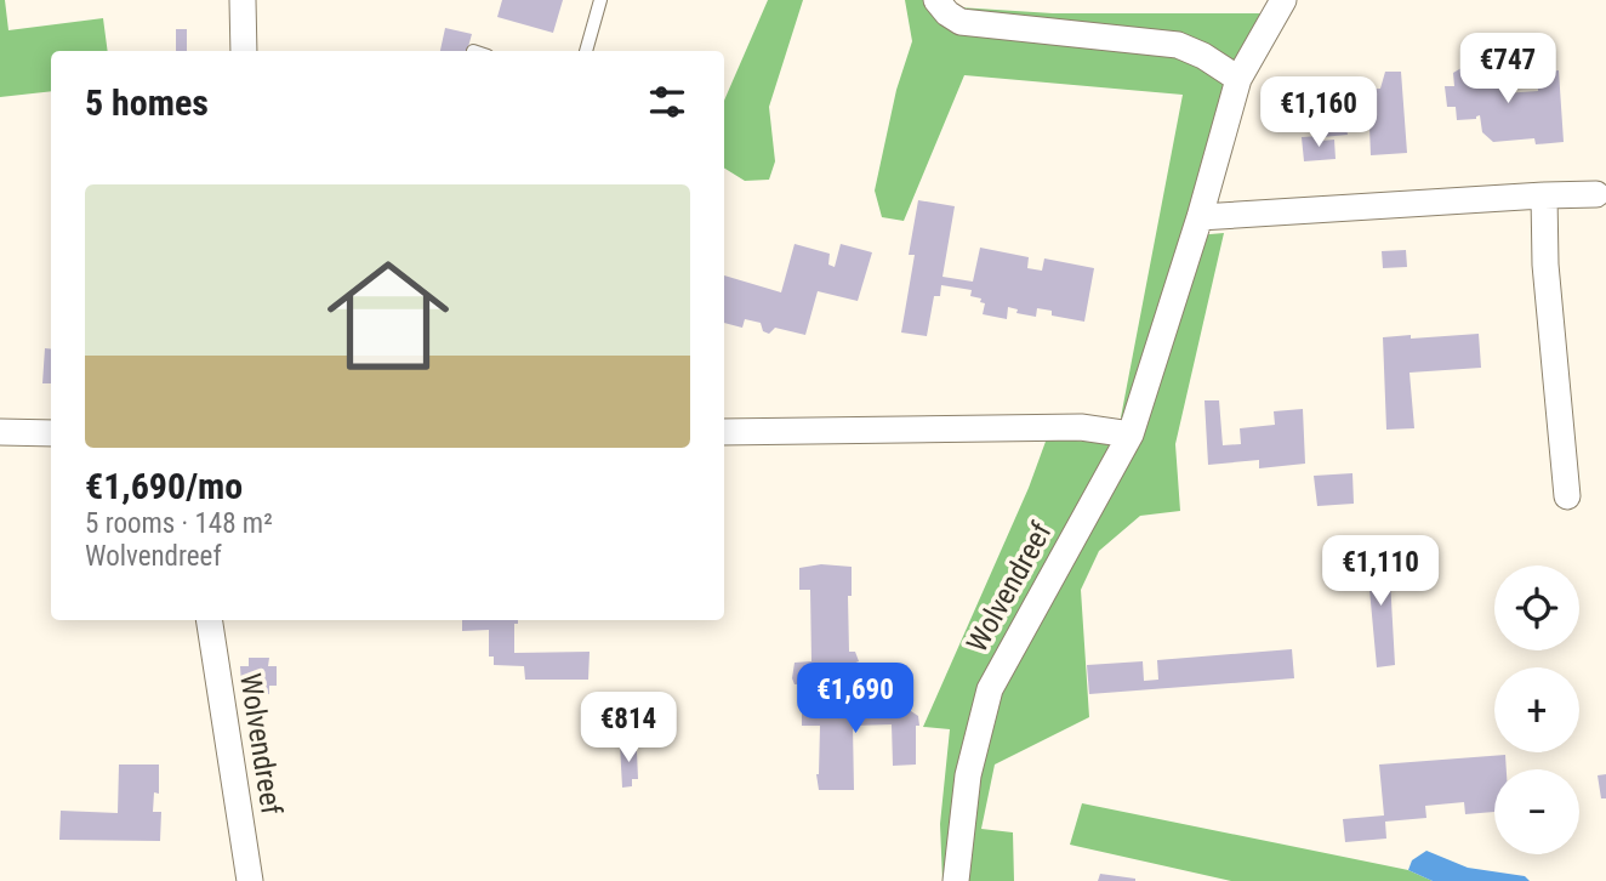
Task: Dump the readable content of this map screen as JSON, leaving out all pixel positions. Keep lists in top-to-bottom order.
{
  "streets": {
    "street": ["Wolvendreef"]
  },
  "page": {
    "price": [
      "€747",
      "€1,160",
      "€1,110",
      "€1,690",
      "€814"
    ],
    "heading": "5 homes",
    "list": [
      {
        "name": "€1,690/mo",
        "note": "5 rooms · 148 m² · Wolvendreef"
      }
    ],
    "map_buttons": ["+", "−"]
  }
}
